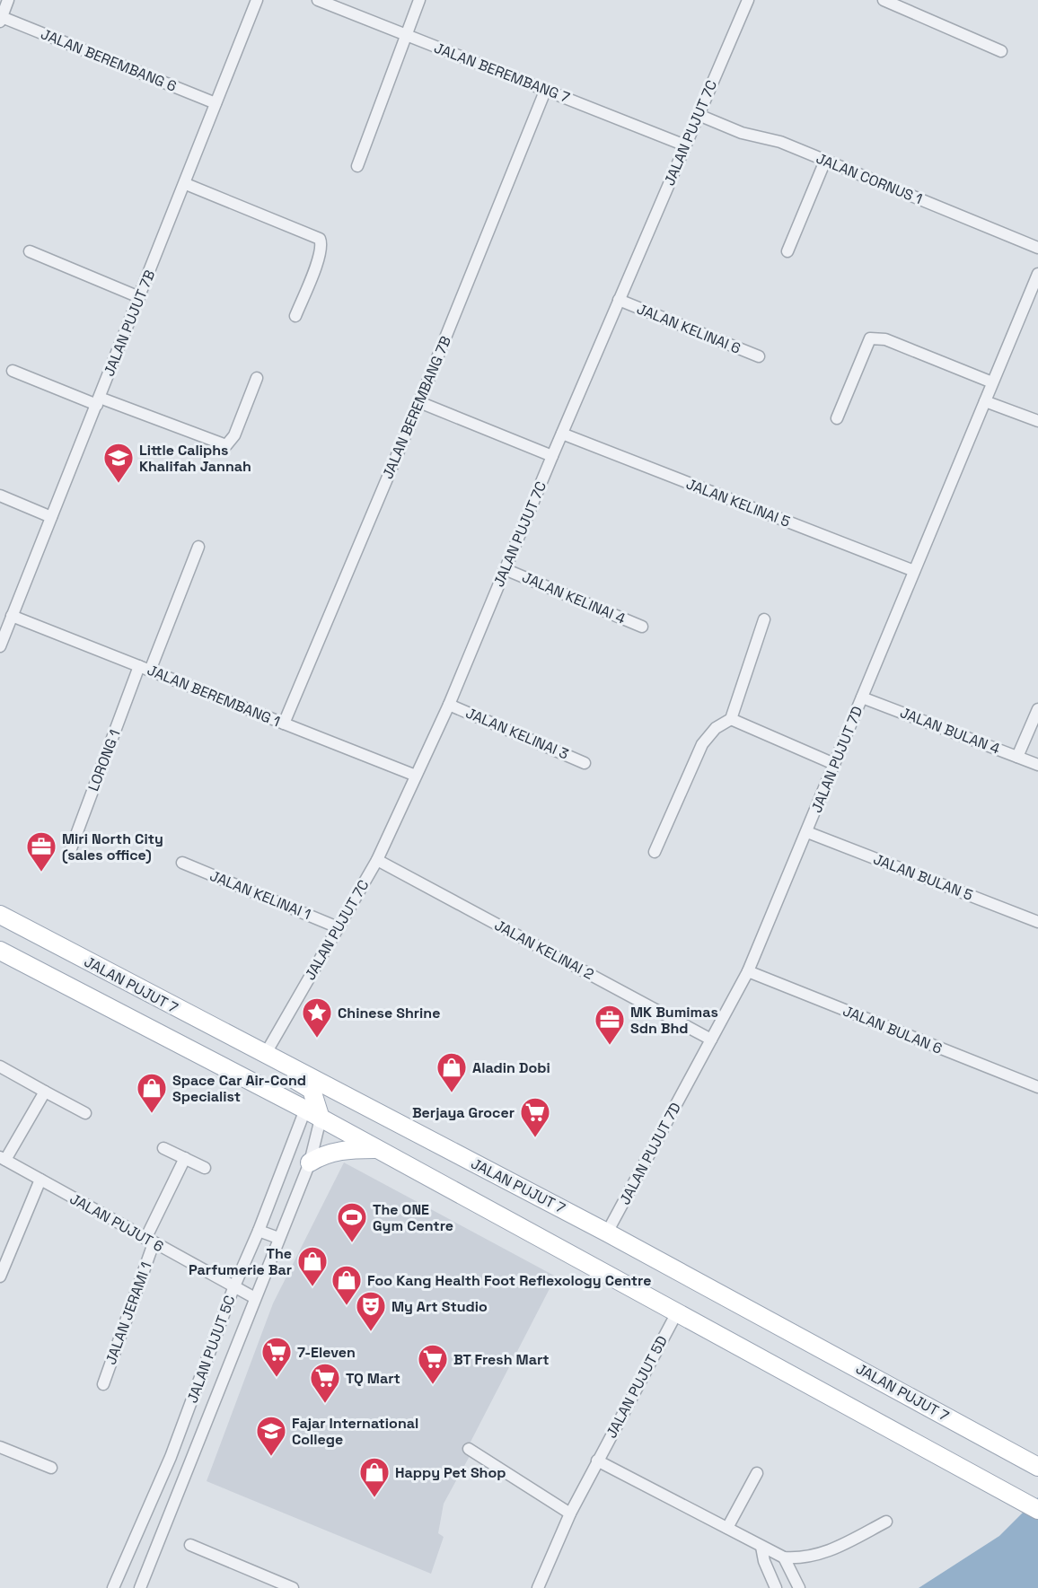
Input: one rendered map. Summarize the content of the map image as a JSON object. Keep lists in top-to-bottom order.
{
  "streets": {
    "main road": ["JALAN PUJUT 7"],
    "street": [
      "JALAN BEREMBANG 6",
      "JALAN BEREMBANG 7",
      "JALAN PUJUT 7C",
      "JALAN CORNUS 1",
      "JALAN PUJUT 7B",
      "JALAN KELINAI 6",
      "JALAN BEREMBANG 7B",
      "JALAN KELINAI 5",
      "JALAN KELINAI 4",
      "JALAN BEREMBANG 1",
      "JALAN BULAN 4",
      "JALAN KELINAI 3",
      "JALAN PUJUT 7D",
      "LORONG 1",
      "JALAN BULAN 5",
      "JALAN KELINAI 1",
      "JALAN KELINAI 2",
      "JALAN BULAN 6",
      "JALAN PUJUT 6",
      "JALAN JERAMI 1",
      "JALAN PUJUT 5C",
      "JALAN PUJUT 5D"
    ]
  },
  "crossings": [
    ["JALAN BEREMBANG 6", "JALAN PUJUT 7B"],
    ["JALAN BEREMBANG 7", "JALAN PUJUT 7C"],
    ["JALAN BEREMBANG 7", "JALAN BEREMBANG 7B"],
    ["JALAN PUJUT 7C", "JALAN CORNUS 1"],
    ["JALAN PUJUT 7C", "JALAN KELINAI 6"],
    ["JALAN PUJUT 7C", "JALAN KELINAI 5"],
    ["JALAN PUJUT 7C", "JALAN KELINAI 4"],
    ["JALAN PUJUT 7C", "JALAN BEREMBANG 1"],
    ["JALAN PUJUT 7C", "JALAN KELINAI 3"],
    ["JALAN PUJUT 7C", "JALAN KELINAI 1"],
    ["JALAN PUJUT 7C", "JALAN KELINAI 2"],
    ["JALAN PUJUT 7C", "JALAN PUJUT 7"],
    ["JALAN PUJUT 7B", "JALAN BEREMBANG 1"],
    ["JALAN BEREMBANG 7B", "JALAN BEREMBANG 1"],
    ["JALAN KELINAI 5", "JALAN PUJUT 7D"],
    ["JALAN BEREMBANG 1", "LORONG 1"],
    ["JALAN BULAN 4", "JALAN PUJUT 7D"],
    ["JALAN PUJUT 7D", "JALAN BULAN 5"],
    ["JALAN PUJUT 7D", "JALAN KELINAI 2"],
    ["JALAN PUJUT 7D", "JALAN PUJUT 7"],
    ["JALAN PUJUT 7D", "JALAN BULAN 6"],
    ["JALAN PUJUT 7", "JALAN PUJUT 5C"],
    ["JALAN PUJUT 7", "JALAN PUJUT 5D"],
    ["JALAN PUJUT 6", "JALAN JERAMI 1"],
    ["JALAN PUJUT 6", "JALAN PUJUT 5C"]
  ],
  "places": {
    "school or university": ["Little Caliphs Khalifah Jannah", "Fajar International College"],
    "office": ["Miri North City (sales office)", "MK Bumimas Sdn Bhd"],
    "place": ["Chinese Shrine"],
    "shop": [
      "Aladin Dobi",
      "Space Car Air-Cond Specialist",
      "The Parfumerie Bar",
      "Foo Kang Health Foot Reflexology Centre",
      "Happy Pet Shop"
    ],
    "supermarket": [
      "Berjaya Grocer",
      "7-Eleven",
      "BT Fresh Mart",
      "TQ Mart"
    ],
    "sports": ["The ONE Gym Centre"],
    "theatre": ["My Art Studio"]
  }
}
